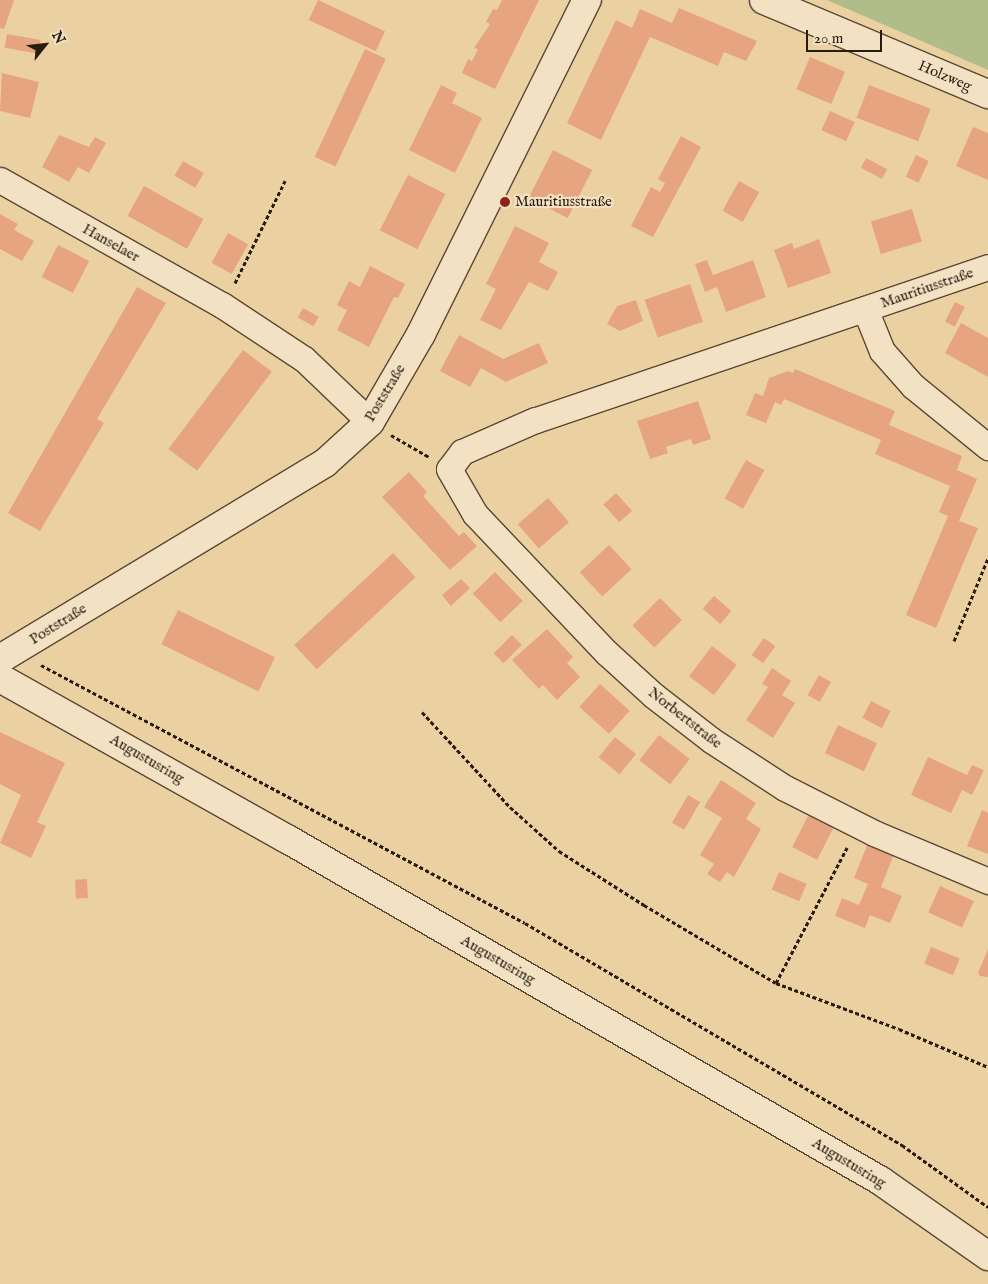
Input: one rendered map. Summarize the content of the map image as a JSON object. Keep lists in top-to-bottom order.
{
  "streets": {
    "street": [
      "Holzweg",
      "Hanselaer",
      "Mauritiusstraße",
      "Poststraße",
      "Norbertstraße",
      "Augustusring"
    ]
  },
  "crossings": [
    ["Hanselaer", "Poststraße"],
    ["Mauritiusstraße", "Norbertstraße"]
  ],
  "places": ["Mauritiusstraße"],
  "scale_bar": "20 m",
  "north": "top right"
}
